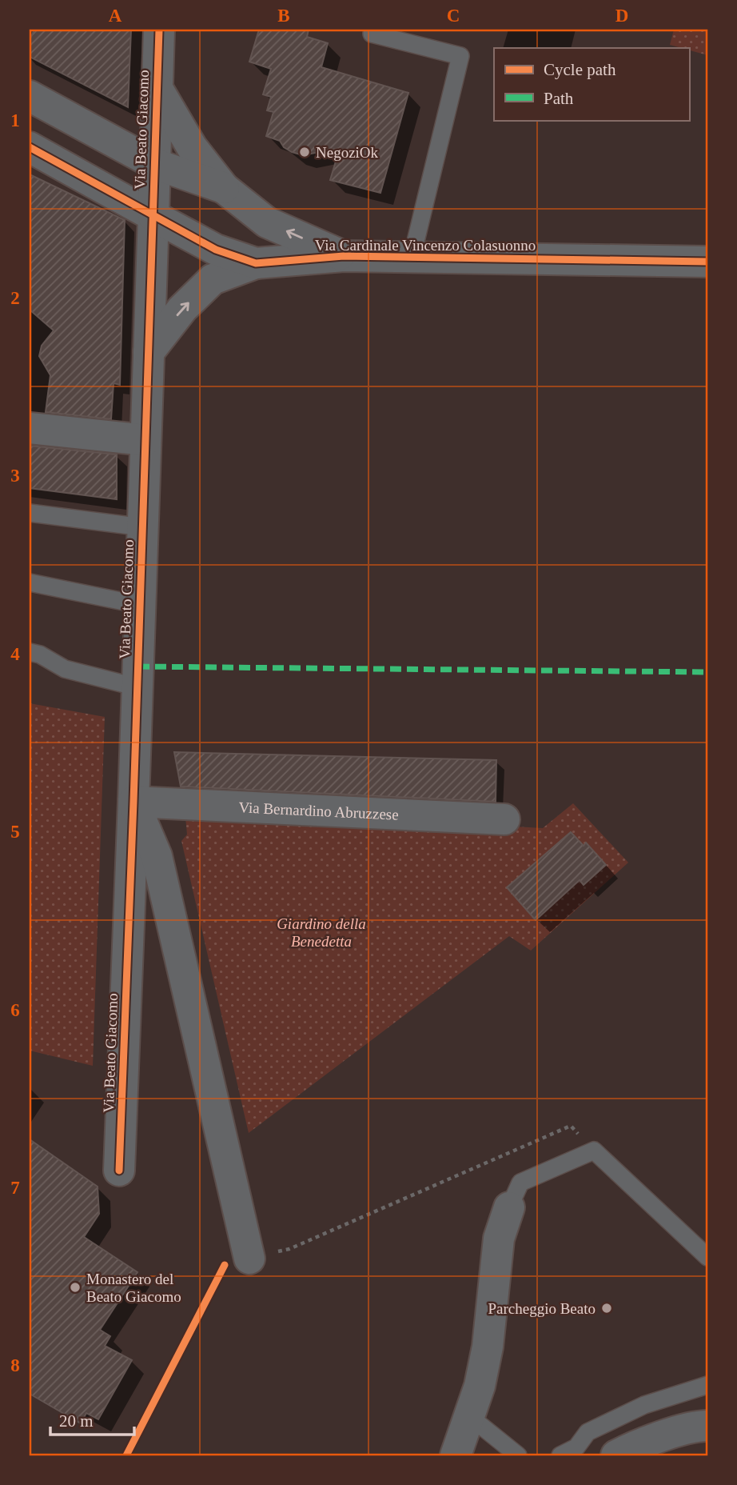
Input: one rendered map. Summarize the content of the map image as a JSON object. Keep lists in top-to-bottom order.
{
  "streets": {
    "street": ["Via Beato Giacomo", "Via Cardinale Vincenzo Colasuonno", "Via Bernardino Abruzzese"]
  },
  "crossings": [
    ["Via Beato Giacomo", "Via Cardinale Vincenzo Colasuonno"],
    ["Via Beato Giacomo", "Via Bernardino Abruzzese"]
  ],
  "parks": ["Giardino della Benedetta"],
  "places": ["NegoziOk", "Monastero del Beato Giacomo", "Parcheggio Beato"],
  "legend": ["Cycle path", "Path"],
  "scale_bar": "20 m",
  "grid": {
    "columns": [
      "A",
      "B",
      "C",
      "D"
    ],
    "rows": [
      "1",
      "2",
      "3",
      "4",
      "5",
      "6",
      "7",
      "8"
    ]
  }
}
